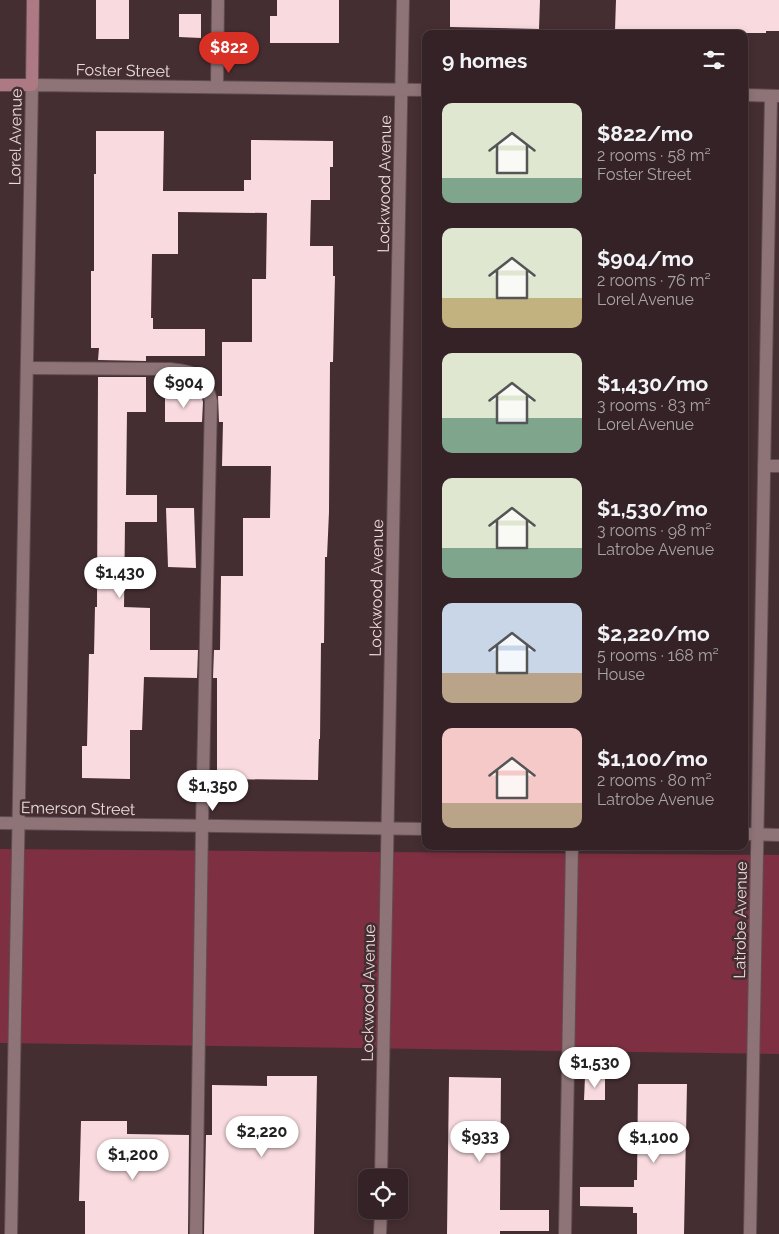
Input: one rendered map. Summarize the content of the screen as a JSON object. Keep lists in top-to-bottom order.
{
  "streets": {
    "street": [
      "Foster Street",
      "Lorel Avenue",
      "Lockwood Avenue",
      "Emerson Street",
      "Latrobe Avenue"
    ]
  },
  "crossings": [
    ["Foster Street", "Lorel Avenue"],
    ["Foster Street", "Lockwood Avenue"],
    ["Lorel Avenue", "Emerson Street"],
    ["Lockwood Avenue", "Emerson Street"]
  ],
  "page": {
    "heading": "9 homes",
    "price": [
      "$822",
      "$904",
      "$1,430",
      "$1,350",
      "$1,530",
      "$2,220",
      "$933",
      "$1,100",
      "$1,200"
    ],
    "list": [
      {
        "name": "$822/mo",
        "note": "2 rooms · 58 m² · Foster Street"
      },
      {
        "name": "$904/mo",
        "note": "2 rooms · 76 m² · Lorel Avenue"
      },
      {
        "name": "$1,430/mo",
        "note": "3 rooms · 83 m² · Lorel Avenue"
      },
      {
        "name": "$1,530/mo",
        "note": "3 rooms · 98 m² · Latrobe Avenue"
      },
      {
        "name": "$2,220/mo",
        "note": "5 rooms · 168 m² · House"
      },
      {
        "name": "$1,100/mo",
        "note": "2 rooms · 80 m² · Latrobe Avenue"
      }
    ]
  }
}
